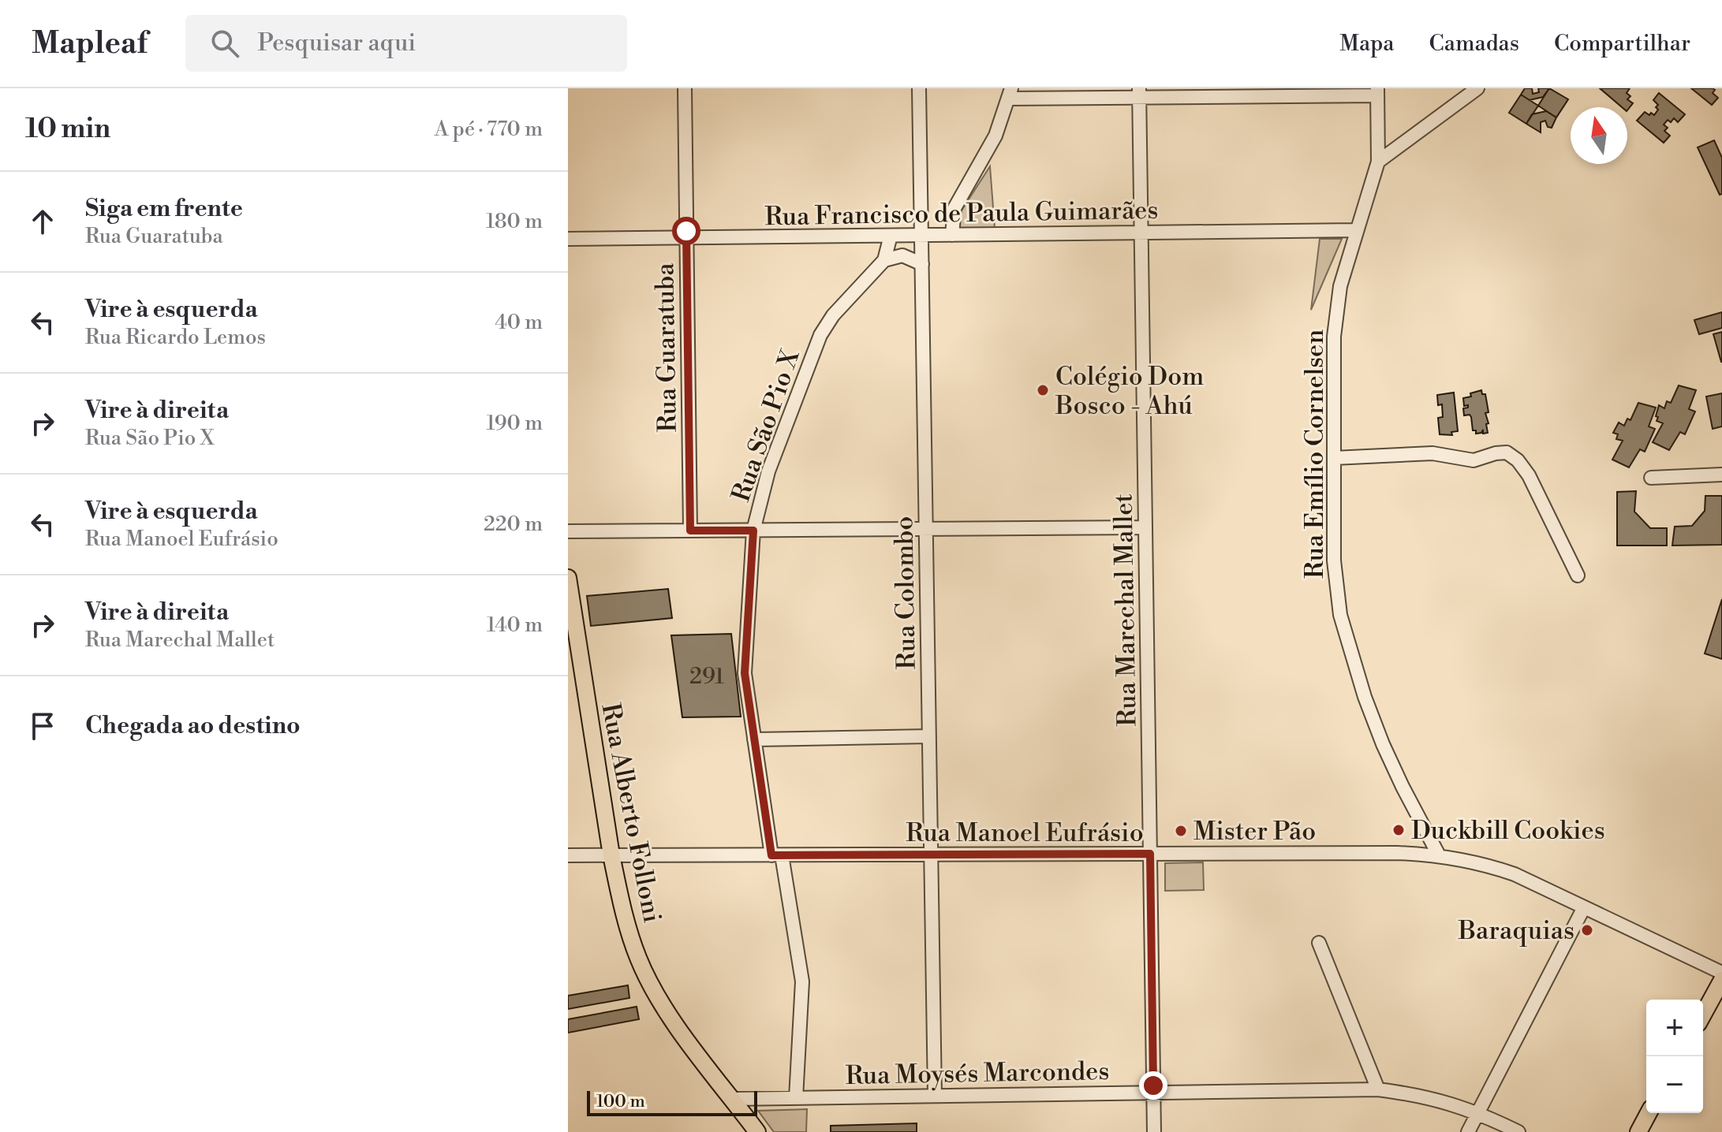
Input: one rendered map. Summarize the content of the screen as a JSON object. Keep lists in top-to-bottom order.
{
  "streets": {
    "main road": ["Rua Alberto Folloni"],
    "street": [
      "Rua Francisco de Paula Guimarães",
      "Rua Guaratuba",
      "Rua São Pio X",
      "Rua Emílio Cornelsen",
      "Rua Colombo",
      "Rua Marechal Mallet",
      "Rua Manoel Eufrásio",
      "Rua Moysés Marcondes"
    ]
  },
  "crossings": [
    ["Rua Francisco de Paula Guimarães", "Rua Guaratuba"],
    ["Rua Francisco de Paula Guimarães", "Rua São Pio X"],
    ["Rua Francisco de Paula Guimarães", "Rua Emílio Cornelsen"],
    ["Rua Francisco de Paula Guimarães", "Rua Colombo"],
    ["Rua Francisco de Paula Guimarães", "Rua Marechal Mallet"],
    ["Rua São Pio X", "Rua Manoel Eufrásio"],
    ["Rua São Pio X", "Rua Moysés Marcondes"],
    ["Rua Emílio Cornelsen", "Rua Manoel Eufrásio"],
    ["Rua Colombo", "Rua Manoel Eufrásio"],
    ["Rua Colombo", "Rua Moysés Marcondes"],
    ["Rua Marechal Mallet", "Rua Manoel Eufrásio"],
    ["Rua Marechal Mallet", "Rua Moysés Marcondes"],
    ["Rua Alberto Folloni", "Rua Manoel Eufrásio"],
    ["Rua Alberto Folloni", "Rua Moysés Marcondes"]
  ],
  "places": [
    "Colégio Dom Bosco - Ahú",
    "Duckbill Cookies",
    "Mister Pão",
    "Baraquias"
  ],
  "house_numbers": ["291"],
  "scale_bar": "100 m",
  "north": "top",
  "page": {
    "header": "Mapleaf",
    "search": "Pesquisar aqui",
    "nav": ["Mapa", "Camadas", "Compartilhar"],
    "heading": ["10 min", "A pé · 770 m"],
    "list": [
      ["Siga em frente", "Rua Guaratuba", "180 m"],
      ["Vire à esquerda", "Rua Ricardo Lemos", "40 m"],
      ["Vire à direita", "Rua São Pio X", "190 m"],
      ["Vire à esquerda", "Rua Manoel Eufrásio", "220 m"],
      ["Vire à direita", "Rua Marechal Mallet", "140 m"],
      "Chegada ao destino"
    ],
    "map_buttons": ["+", "−"],
    "scale": "100 m"
  }
}
